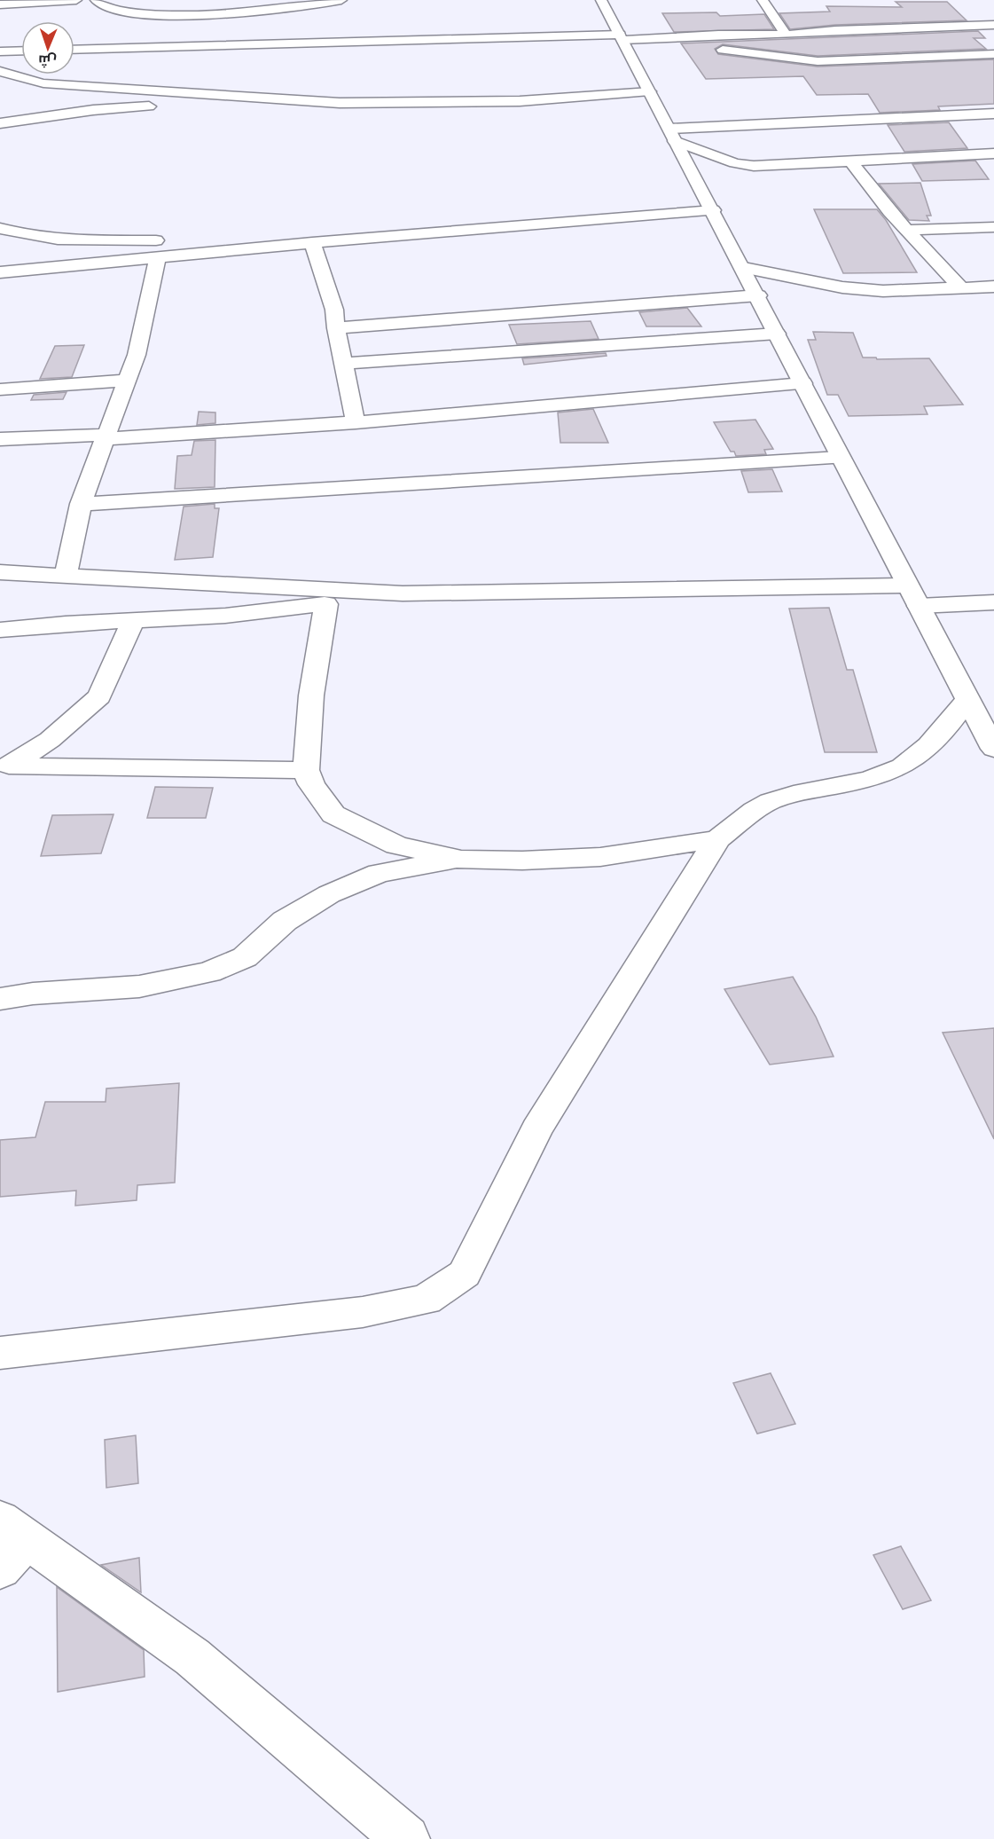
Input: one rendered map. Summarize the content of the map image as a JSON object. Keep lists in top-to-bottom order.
{
  "north": "bottom"
}
